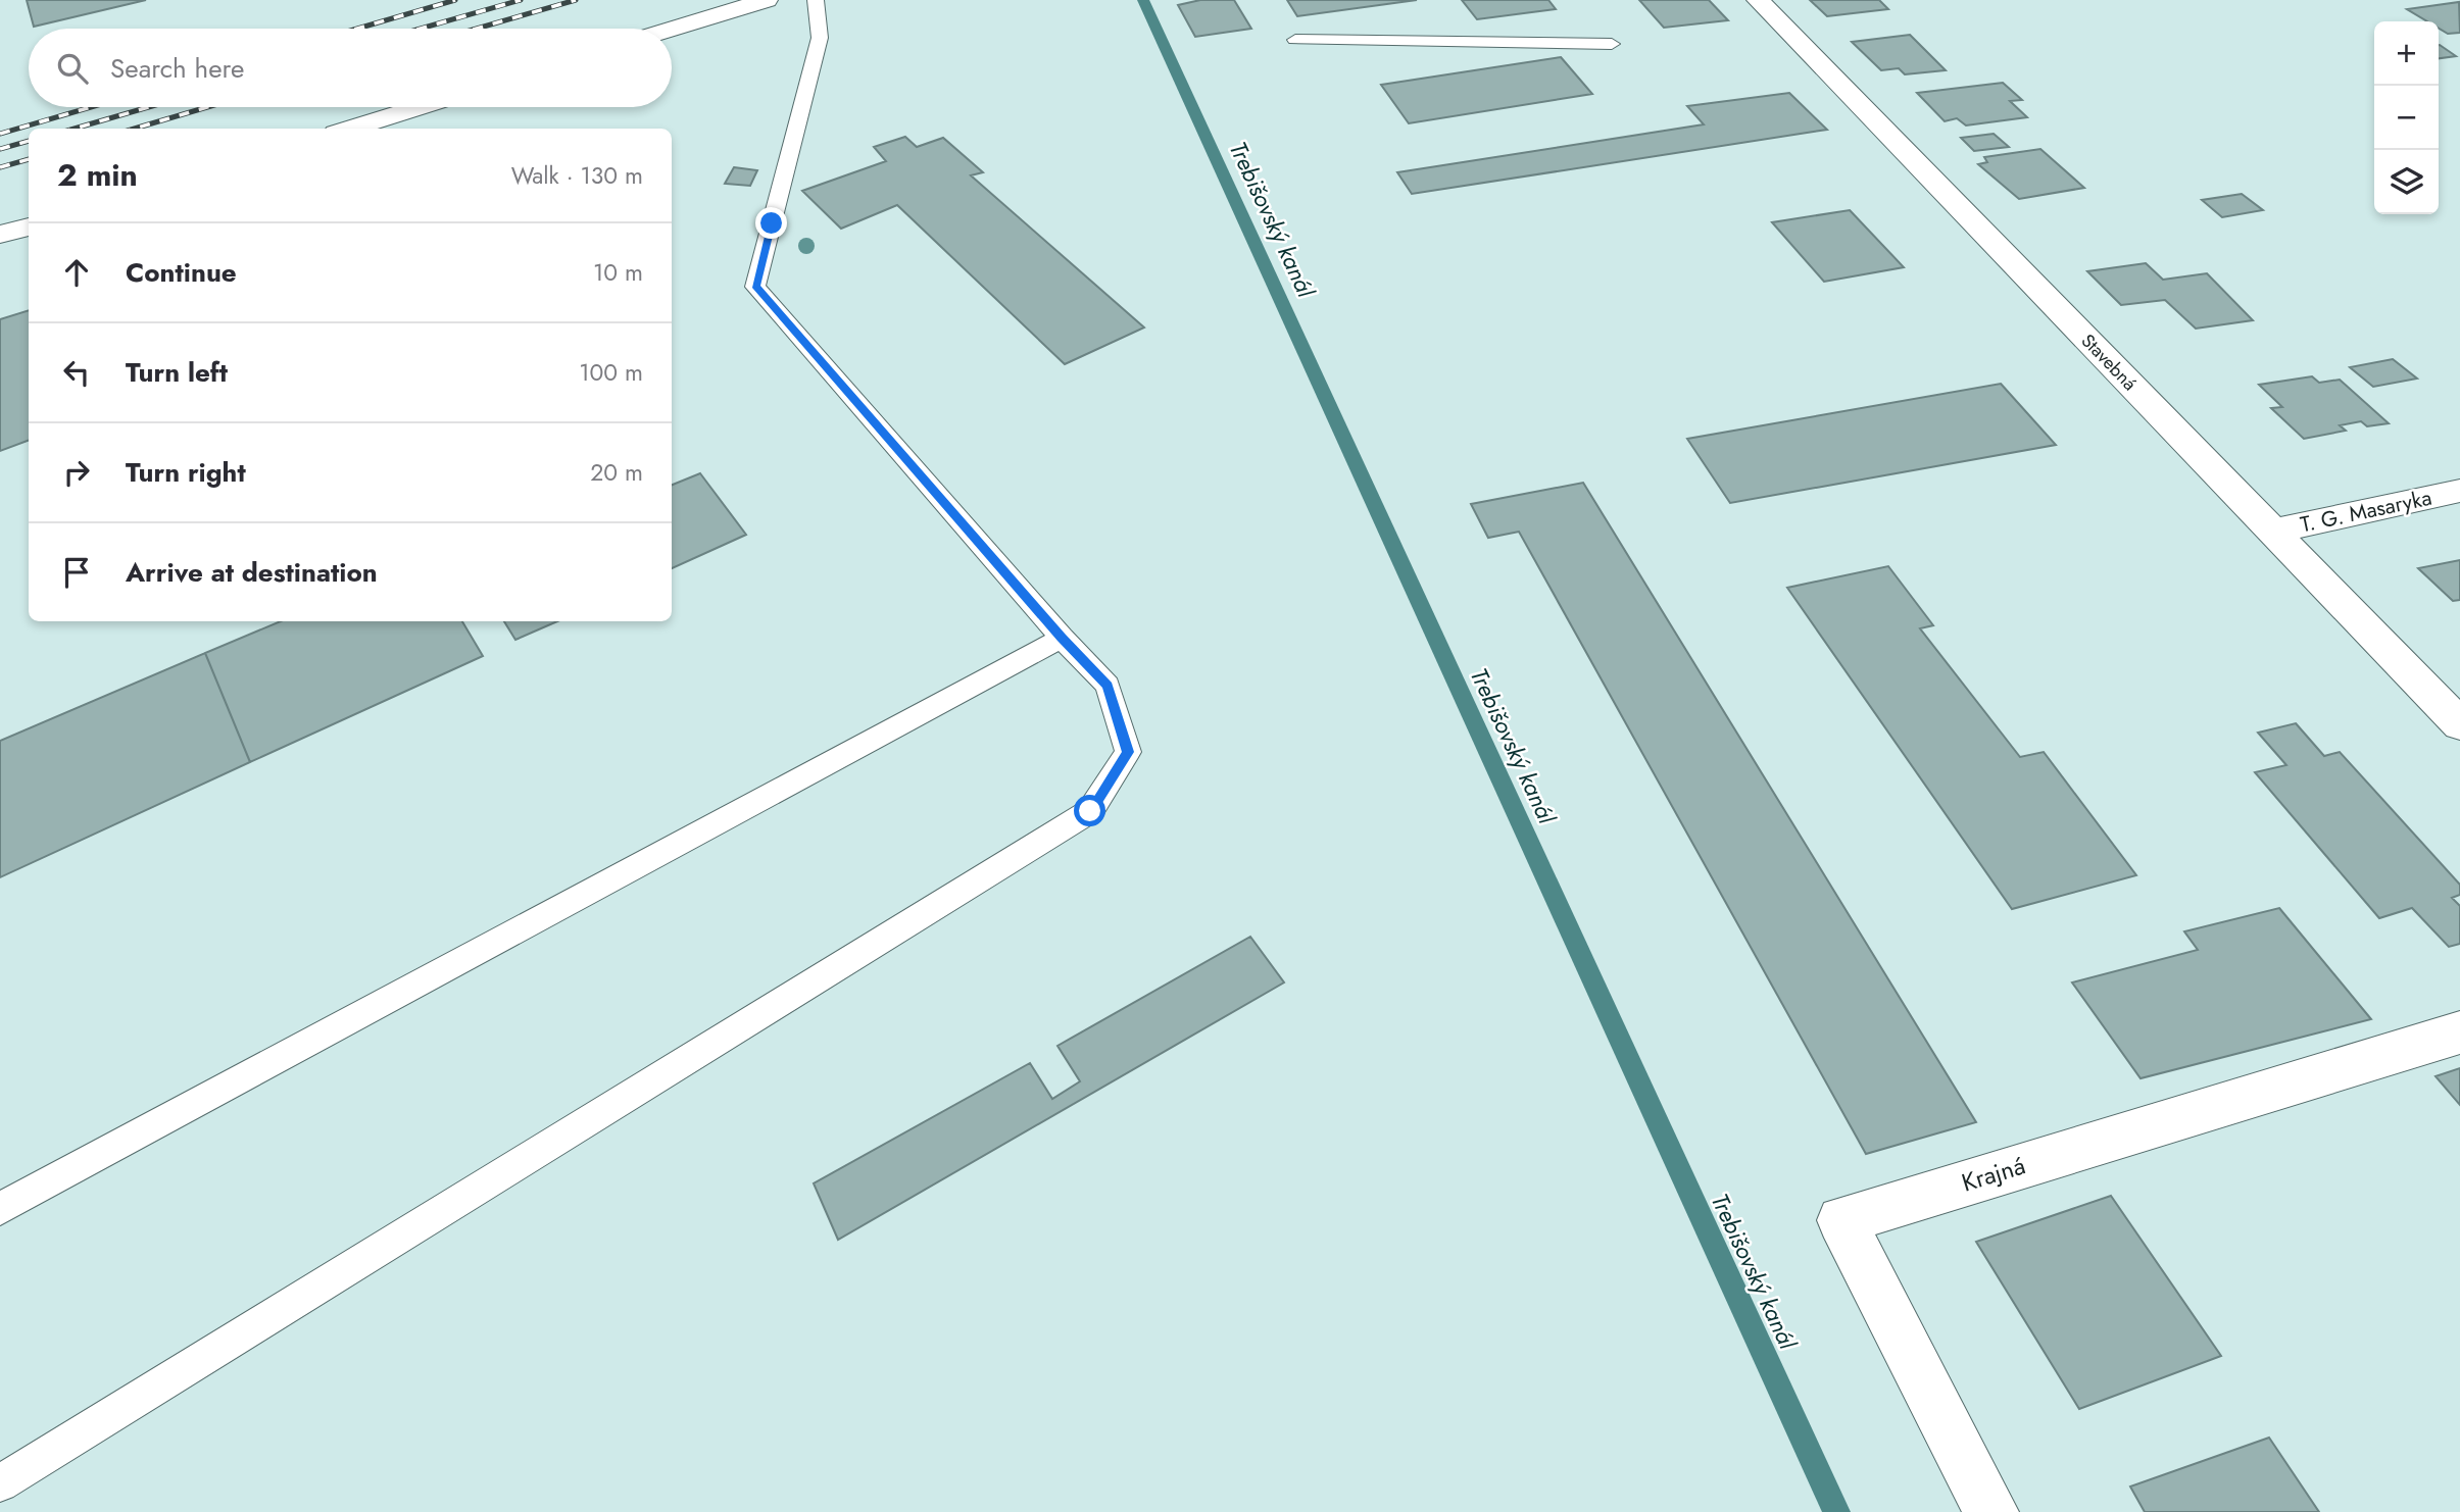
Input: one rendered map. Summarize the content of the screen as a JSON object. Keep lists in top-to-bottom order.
{
  "streets": {
    "street": ["Stavebná", "T. G. Masaryka", "Krajná"]
  },
  "crossings": [
    ["Stavebná", "T. G. Masaryka"]
  ],
  "water": ["Trebišovský kanál"],
  "page": {
    "map_buttons": ["+", "−"],
    "search": "Search here",
    "heading": ["2 min", "Walk · 130 m"],
    "list": [
      ["Continue", "10 m"],
      ["Turn left", "100 m"],
      ["Turn right", "20 m"],
      "Arrive at destination"
    ]
  }
}
